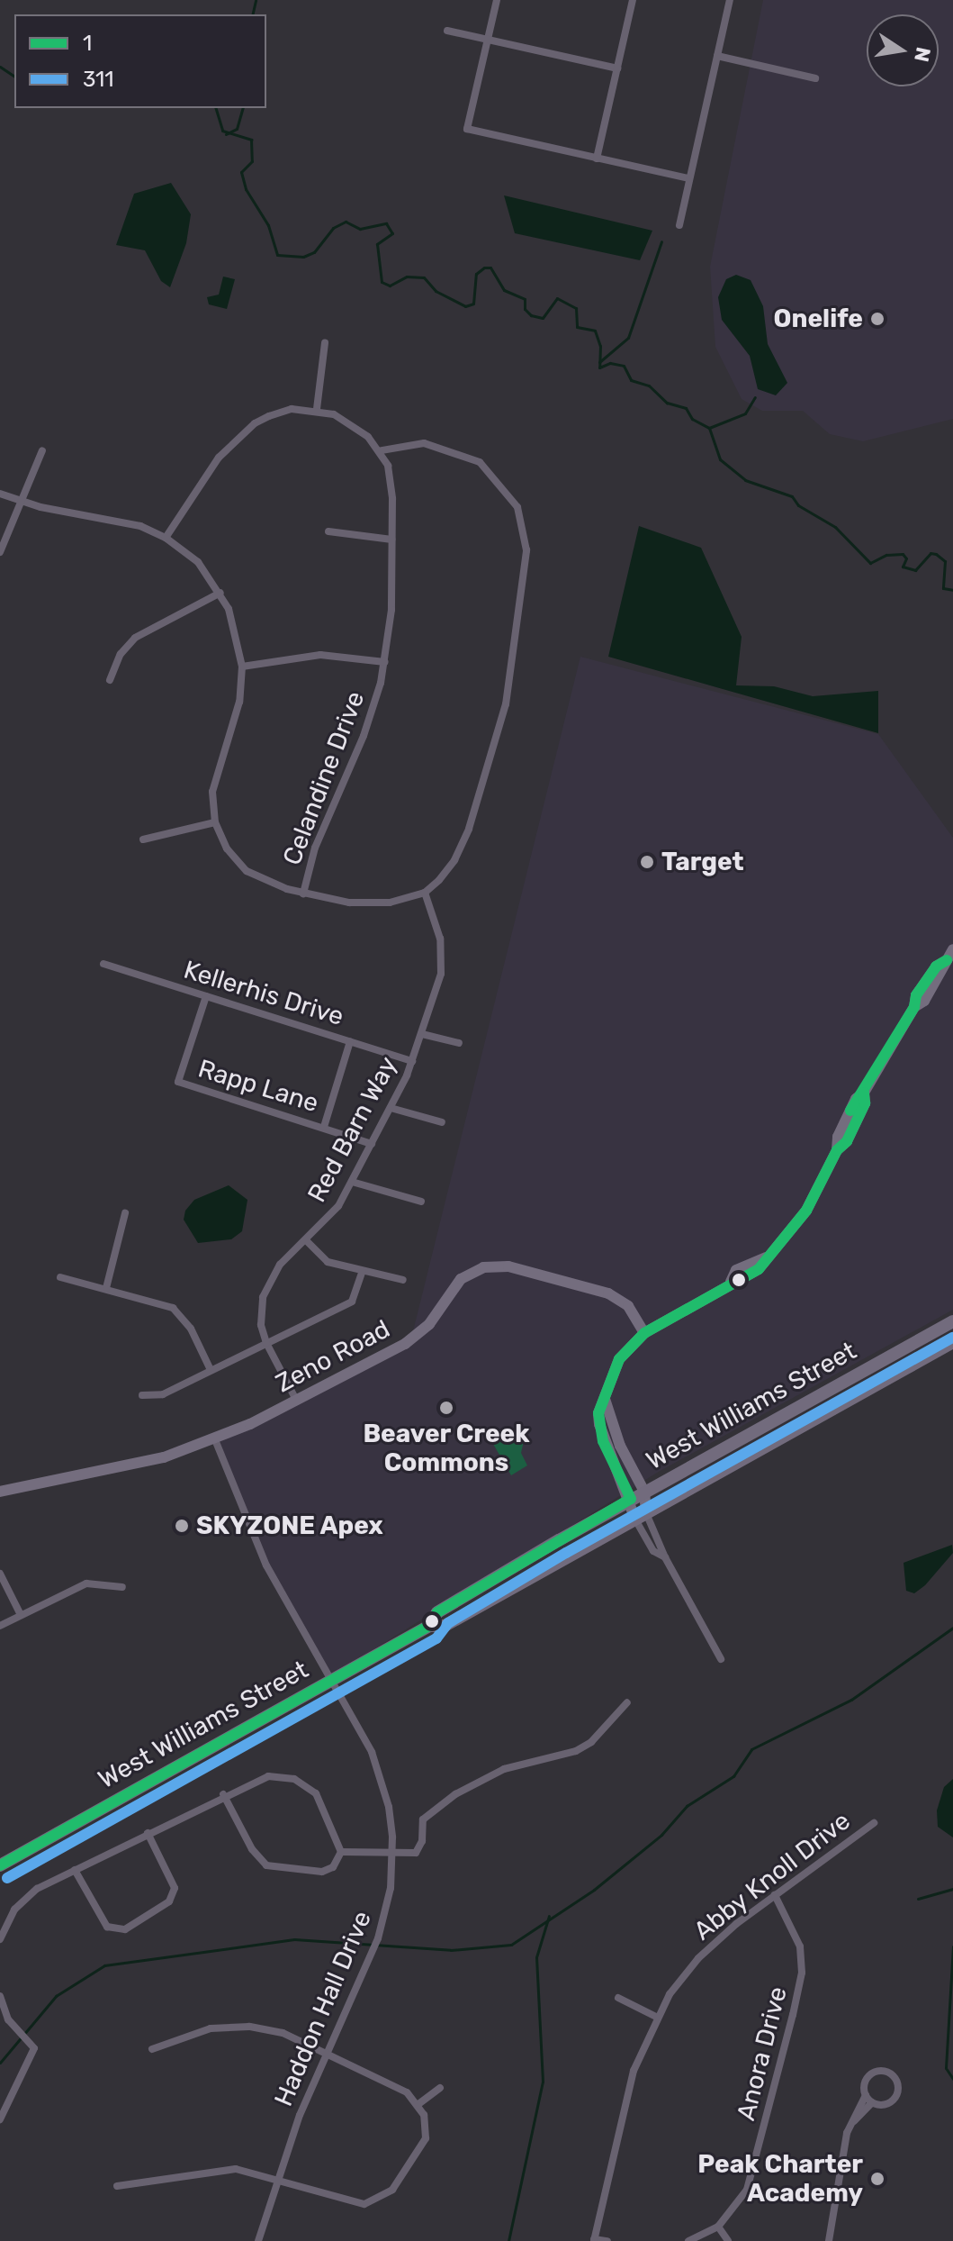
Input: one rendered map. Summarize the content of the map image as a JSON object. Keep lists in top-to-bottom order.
{
  "streets": {
    "main road": ["West Williams Street"],
    "street": [
      "Celandine Drive",
      "Kellerhis Drive",
      "Rapp Lane",
      "Red Barn Way",
      "Zeno Road",
      "Abby Knoll Drive",
      "Haddon Hall Drive",
      "Anora Drive"
    ]
  },
  "crossings": [
    ["Kellerhis Drive", "Rapp Lane"],
    ["Kellerhis Drive", "Red Barn Way"],
    ["Rapp Lane", "Red Barn Way"],
    ["Red Barn Way", "Zeno Road"],
    ["Zeno Road", "Haddon Hall Drive"],
    ["West Williams Street", "Haddon Hall Drive"],
    ["Abby Knoll Drive", "Anora Drive"]
  ],
  "places": [
    "Onelife",
    "Target",
    "Beaver Creek Commons",
    "SKYZONE Apex",
    "Peak Charter Academy"
  ],
  "lines": ["transit line 1", "transit line 311"],
  "legend": ["1", "311"],
  "north": "right"
}
